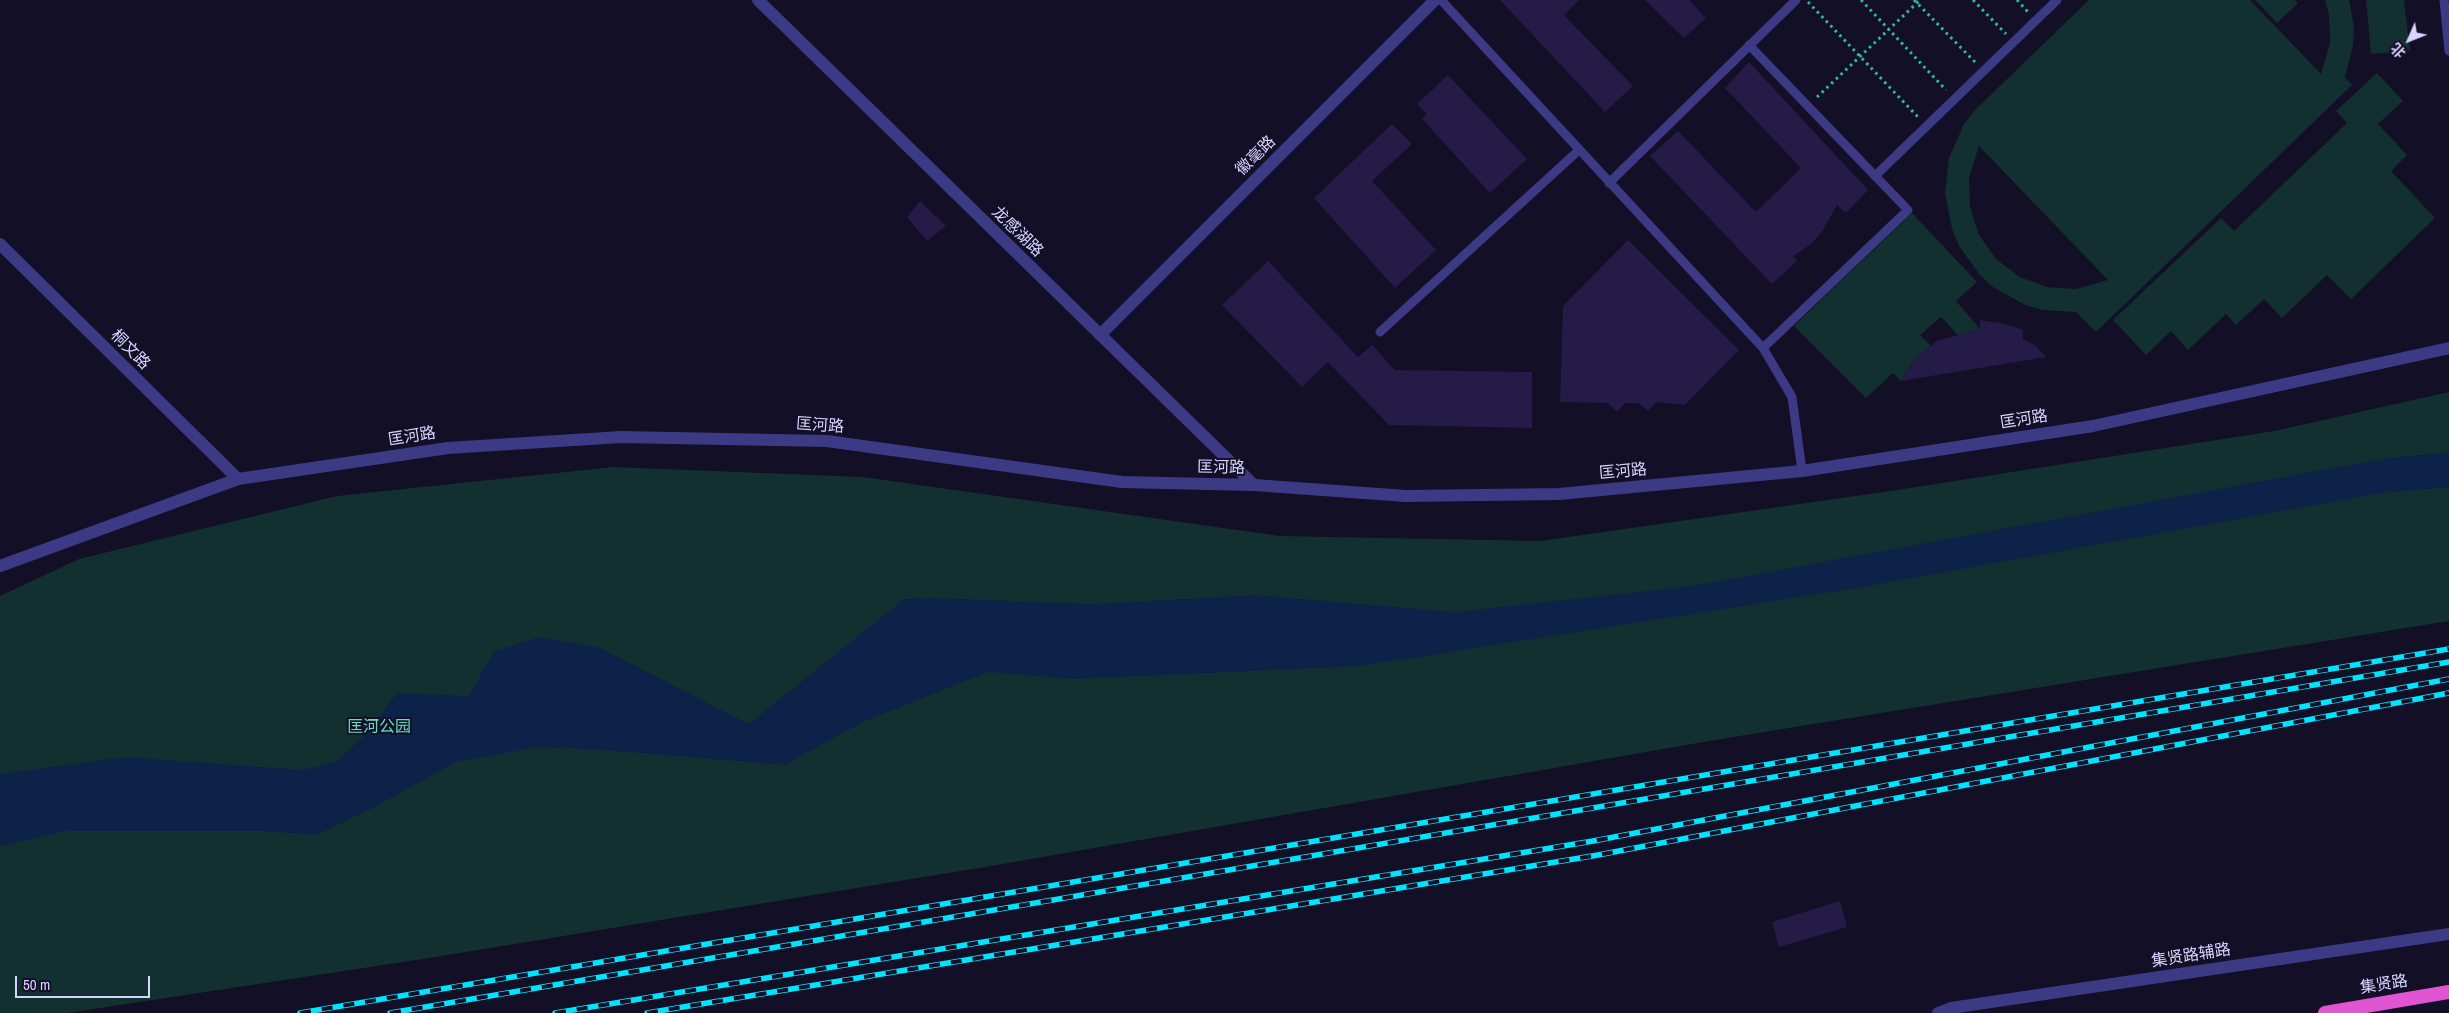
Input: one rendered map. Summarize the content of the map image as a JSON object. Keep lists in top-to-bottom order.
{
  "streets": {
    "highway": ["集贤路"],
    "street": [
      "徽毫路",
      "龙感湖路",
      "桐文路",
      "匡河路",
      "集贤路辅路"
    ]
  },
  "crossings": [
    ["徽毫路", "龙感湖路"],
    ["龙感湖路", "匡河路"],
    ["桐文路", "匡河路"]
  ],
  "parks": ["匡河公园"],
  "scale_bar": "50 m",
  "north": "bottom left"
}
